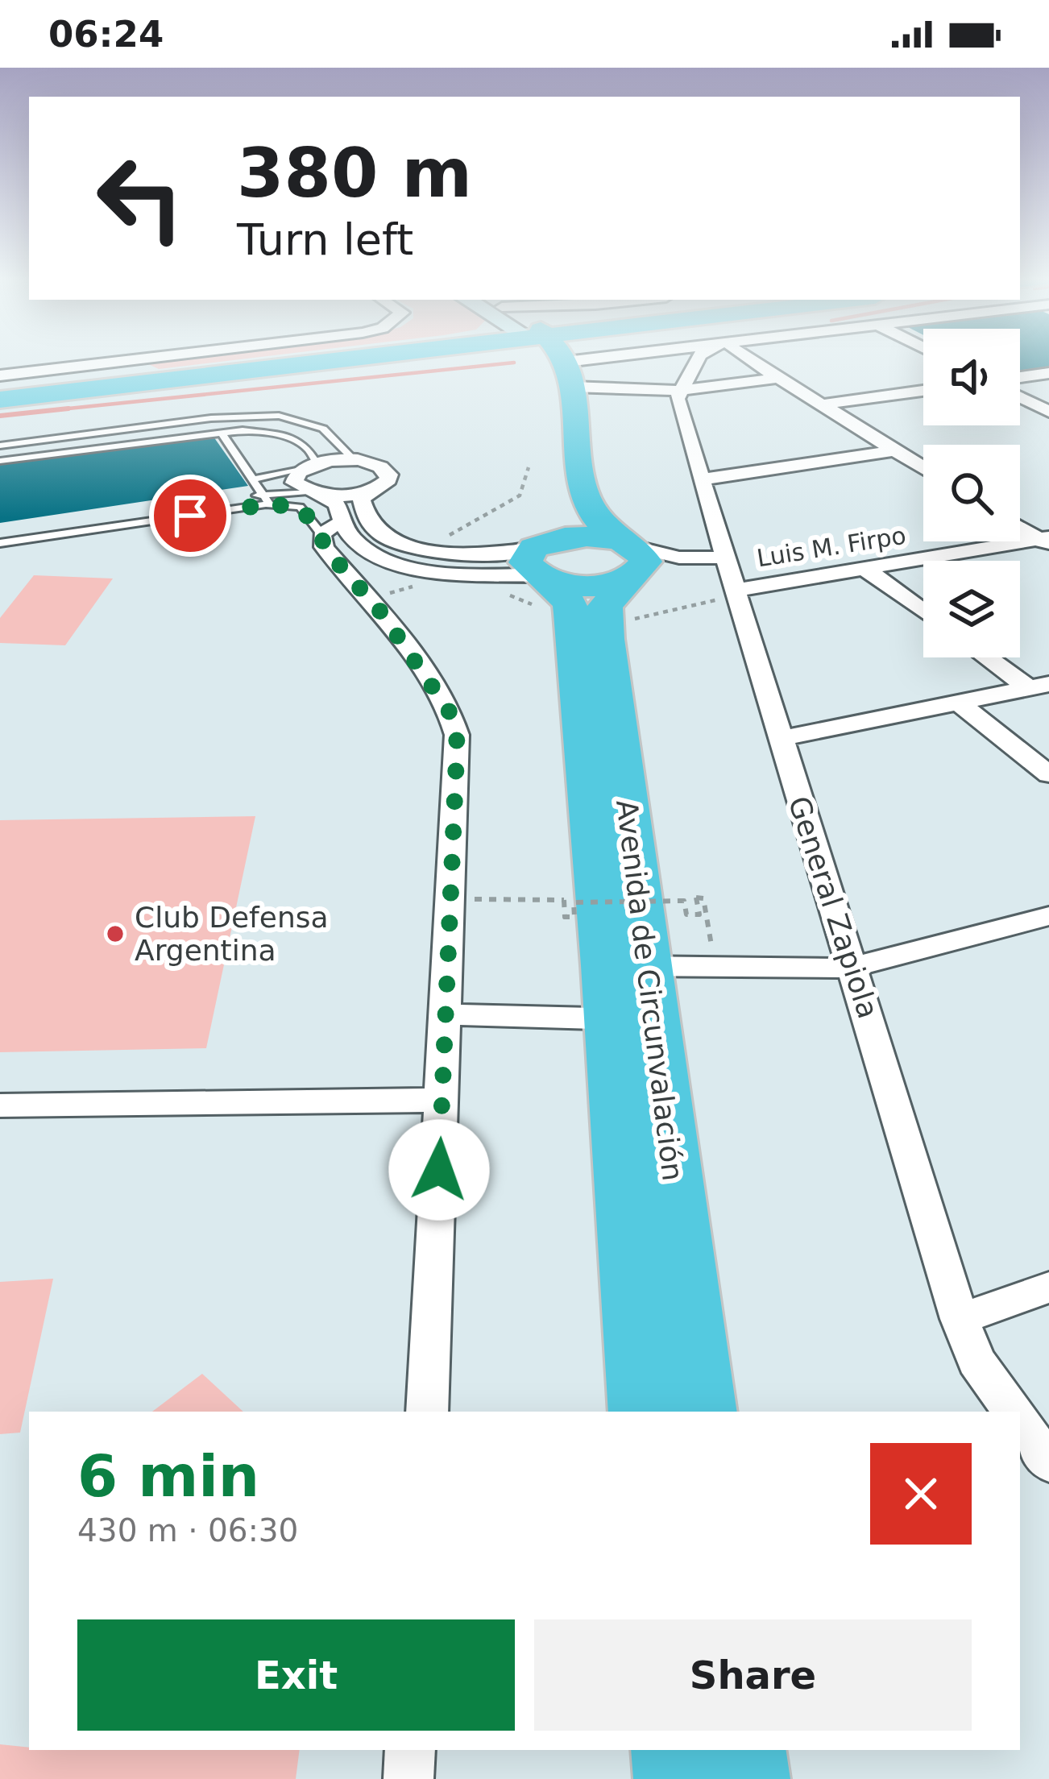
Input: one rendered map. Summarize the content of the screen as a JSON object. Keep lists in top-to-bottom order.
{
  "streets": {
    "highway": ["Avenida de Circunvalación"],
    "street": ["Luis M. Firpo", "General Zapiola"]
  },
  "crossings": [
    ["Luis M. Firpo", "General Zapiola"]
  ],
  "places": ["Club Defensa Argentina"],
  "page": {
    "status": "06:24",
    "turn": ["380 m", "Turn left"],
    "heading": ["6 min", "430 m · 06:30"],
    "buttons": ["Exit", "Share"]
  }
}
